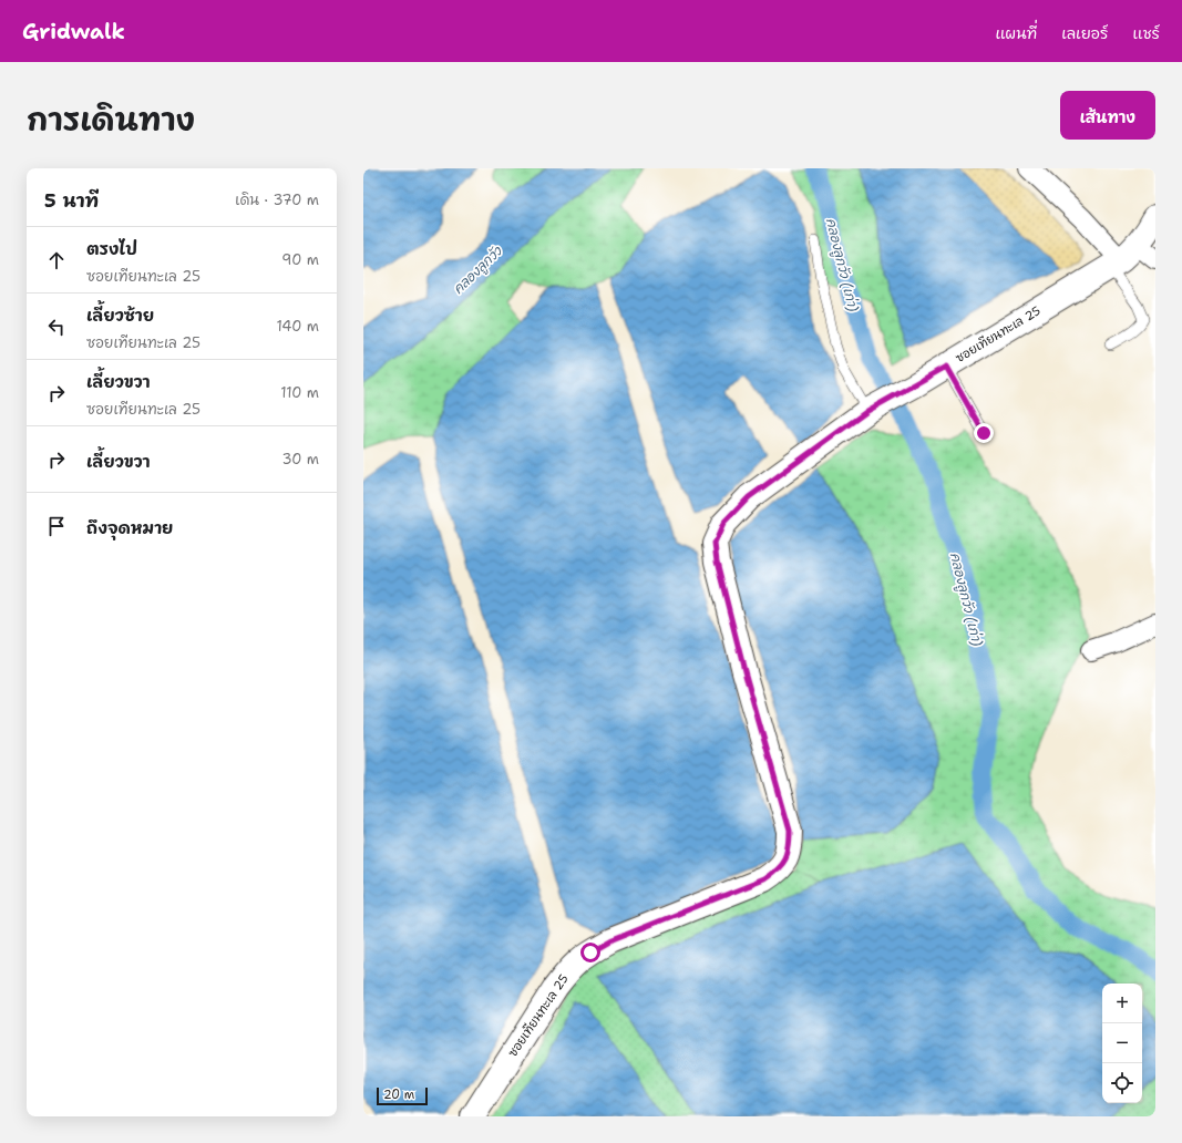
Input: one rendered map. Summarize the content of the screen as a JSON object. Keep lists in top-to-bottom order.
{
  "streets": {
    "street": ["ซอยเทียนทะเล 25"]
  },
  "water": ["คลองลูกวัว (เก่า)", "คลองลูกวัว"],
  "scale_bar": "20 m",
  "page": {
    "header": "Gridwalk",
    "nav": ["แผนที่", "เลเยอร์", "แชร์"],
    "title": "การเดินทาง",
    "buttons": "เส้นทาง",
    "heading": ["5 นาที", "เดิน · 370 m"],
    "list": [
      ["ตรงไป", "ซอยเทียนทะเล 25", "90 m"],
      ["เลี้ยวซ้าย", "ซอยเทียนทะเล 25", "140 m"],
      ["เลี้ยวขวา", "ซอยเทียนทะเล 25", "110 m"],
      ["เลี้ยวขวา", "30 m"],
      "ถึงจุดหมาย"
    ],
    "map_buttons": ["+", "−"],
    "scale": "20 m"
  }
}
